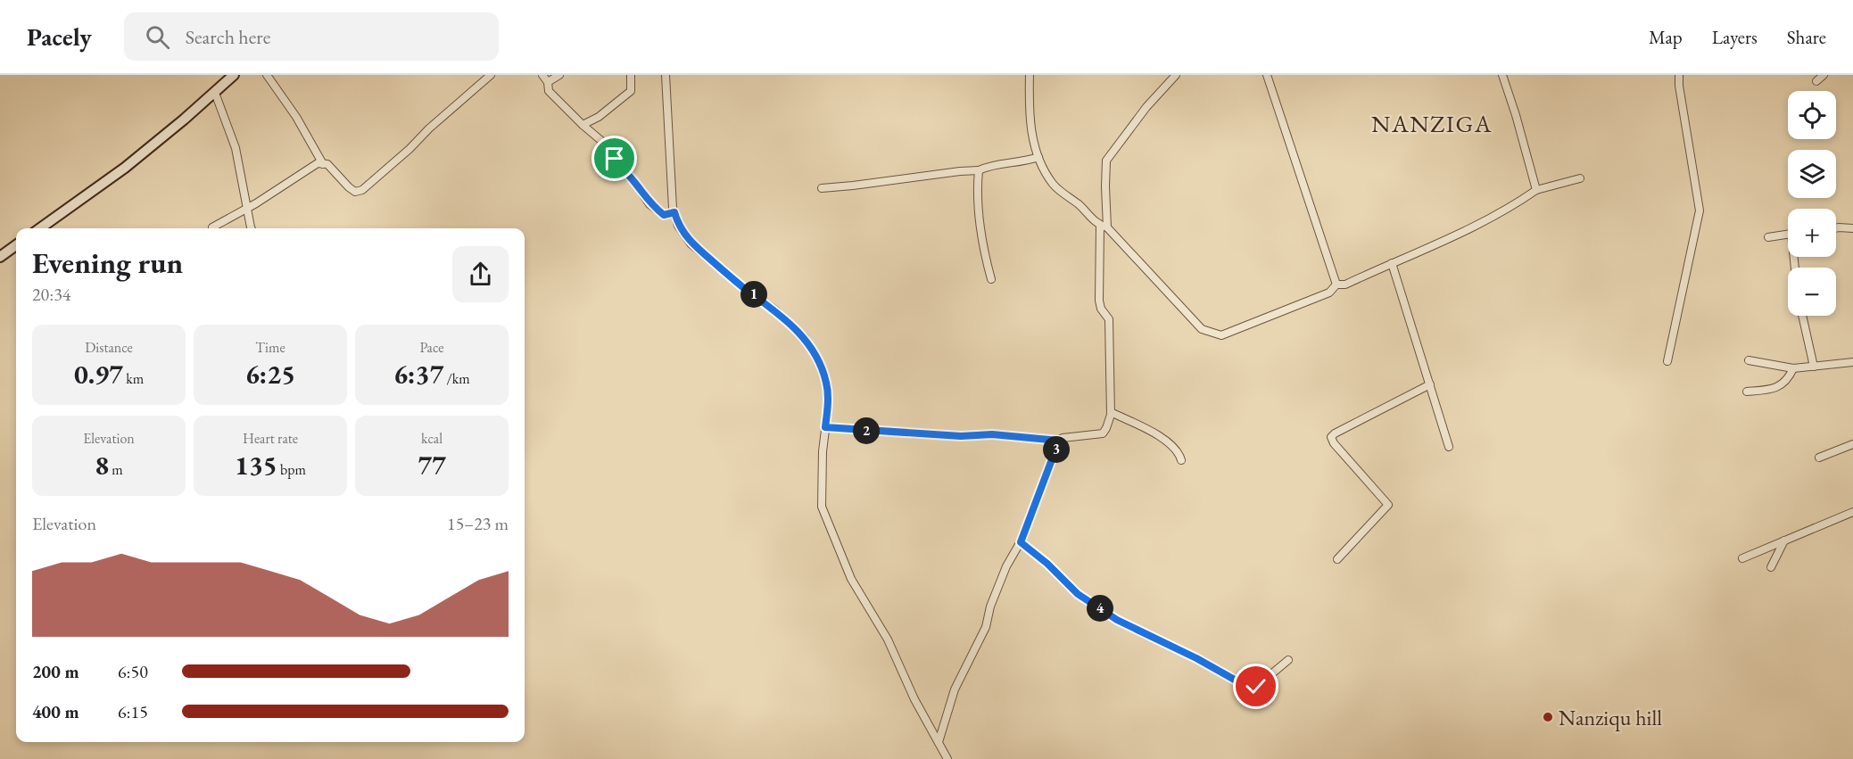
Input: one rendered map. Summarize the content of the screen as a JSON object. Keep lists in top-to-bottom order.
{
  "districts": ["NANZIGA"],
  "places": ["Nanziqu hill"],
  "page": {
    "header": "Pacely",
    "search": "Search here",
    "nav": ["Map", "Layers", "Share"],
    "map_buttons": ["+", "−"],
    "heading": ["Evening run", "20:34"],
    "pins": [
      "1",
      "2",
      "3",
      "4"
    ],
    "stats": [
      ["Distance", "0.97 km"],
      ["Time", "6:25"],
      ["Pace", "6:37 /km"],
      ["Elevation", "8 m"],
      ["Heart rate", "135 bpm"],
      ["kcal", "77"]
    ],
    "chart": ["Elevation", "15–23 m"],
    "list": [
      {
        "name": "200 m",
        "note": "6:50"
      },
      {
        "name": "400 m",
        "note": "6:15"
      }
    ]
  }
}
